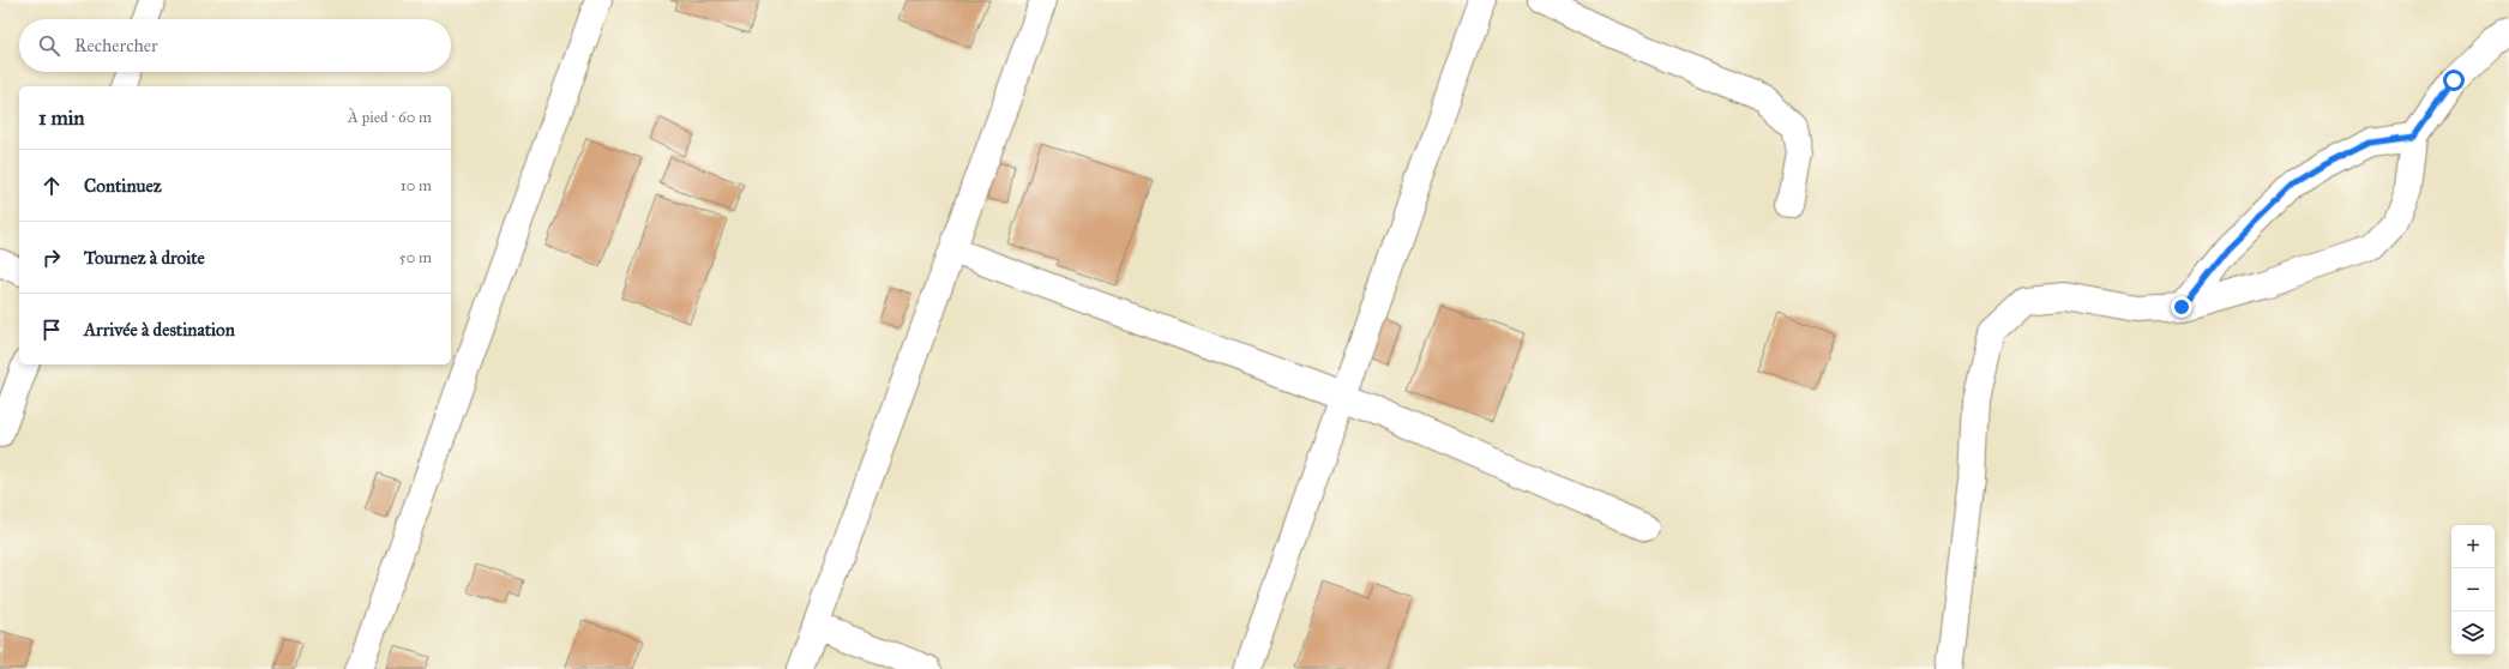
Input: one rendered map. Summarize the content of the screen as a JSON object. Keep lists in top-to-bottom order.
{
  "page": {
    "search": "Rechercher",
    "heading": ["1 min", "À pied · 60 m"],
    "list": [
      ["Continuez", "10 m"],
      ["Tournez à droite", "50 m"],
      "Arrivée à destination"
    ],
    "map_buttons": ["+", "−"]
  }
}
